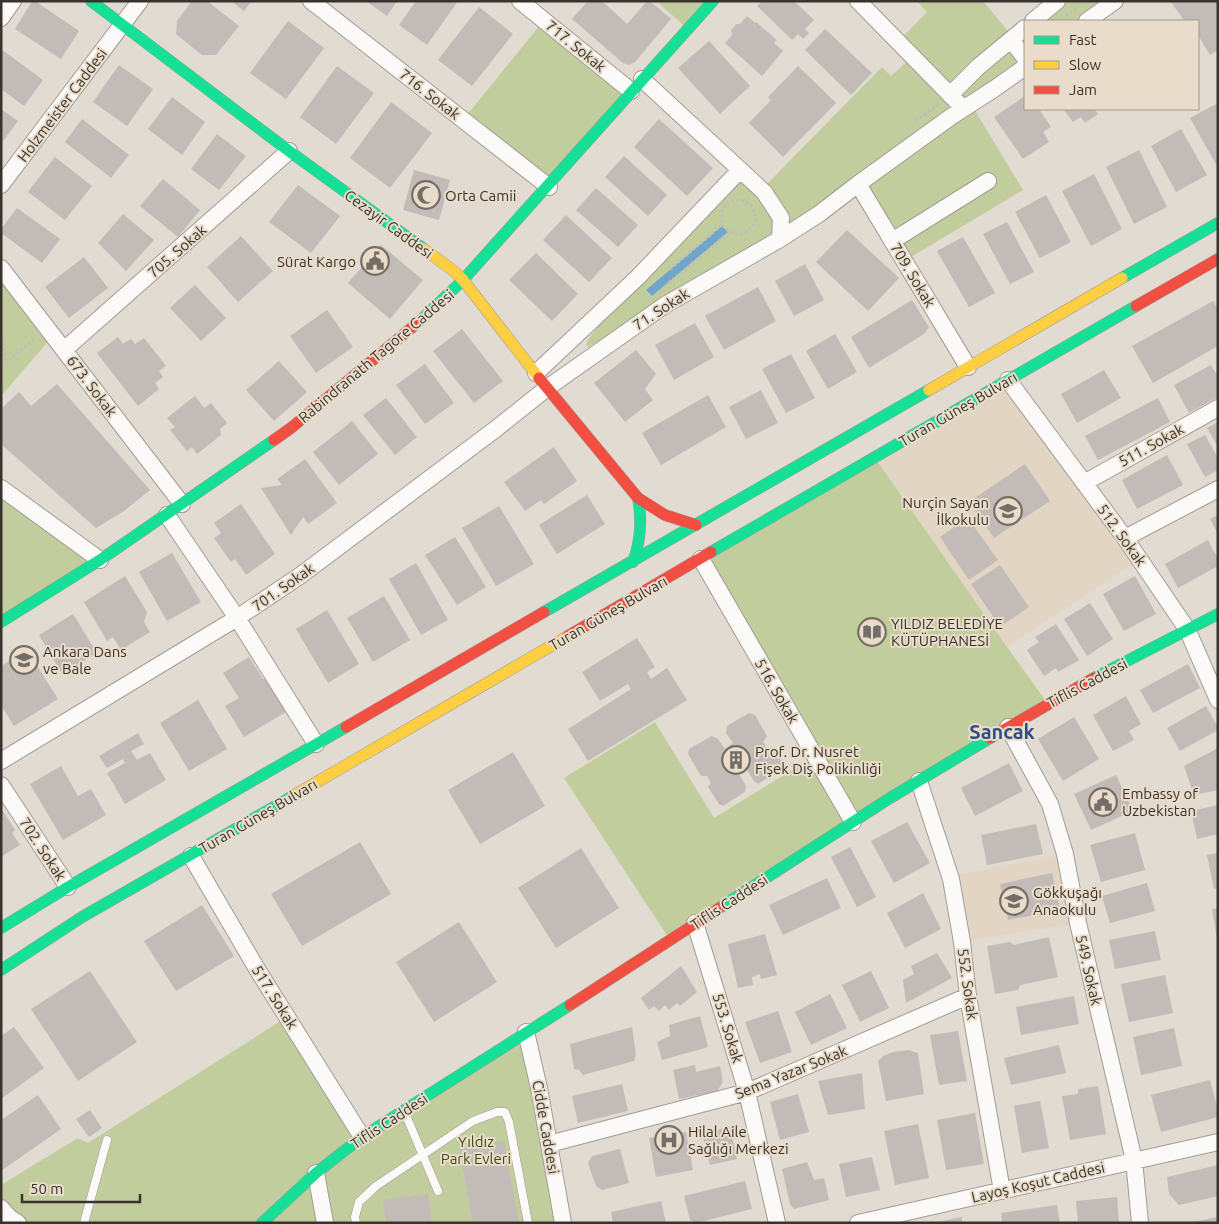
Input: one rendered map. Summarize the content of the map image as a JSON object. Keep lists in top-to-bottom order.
{
  "streets": {
    "main road": [
      "Cezayir Caddesi",
      "Rabindranath Tagore Caddesi",
      "Turan Güneş Bulvarı",
      "Tiflis Caddesi"
    ],
    "street": [
      "717. Sokak",
      "716. Sokak",
      "Holzmeister Caddesi",
      "705. Sokak",
      "709. Sokak",
      "71. Sokak",
      "673. Sokak",
      "511. Sokak",
      "512. Sokak",
      "701. Sokak",
      "516. Sokak",
      "702. Sokak",
      "549. Sokak",
      "552. Sokak",
      "517. Sokak",
      "553. Sokak",
      "Sema Yazar Sokak",
      "Cidde Caddesi",
      "Layoş Koşut Caddesi"
    ]
  },
  "crossings": [
    ["717. Sokak", "71. Sokak"],
    ["717. Sokak", "Rabindranath Tagore Caddesi"],
    ["716. Sokak", "Rabindranath Tagore Caddesi"],
    ["Holzmeister Caddesi", "Cezayir Caddesi"],
    ["Cezayir Caddesi", "705. Sokak"],
    ["Cezayir Caddesi", "71. Sokak"],
    ["Cezayir Caddesi", "Rabindranath Tagore Caddesi"],
    ["Cezayir Caddesi", "Turan Güneş Bulvarı"],
    ["Cezayir Caddesi", "701. Sokak"],
    ["705. Sokak", "673. Sokak"],
    ["709. Sokak", "71. Sokak"],
    ["709. Sokak", "Turan Güneş Bulvarı"],
    ["71. Sokak", "701. Sokak"],
    ["Rabindranath Tagore Caddesi", "673. Sokak"],
    ["Turan Güneş Bulvarı", "512. Sokak"],
    ["Turan Güneş Bulvarı", "516. Sokak"],
    ["Turan Güneş Bulvarı", "702. Sokak"],
    ["Turan Güneş Bulvarı", "517. Sokak"],
    ["511. Sokak", "512. Sokak"],
    ["512. Sokak", "Tiflis Caddesi"],
    ["Tiflis Caddesi", "516. Sokak"],
    ["Tiflis Caddesi", "549. Sokak"],
    ["Tiflis Caddesi", "552. Sokak"],
    ["Tiflis Caddesi", "517. Sokak"],
    ["Tiflis Caddesi", "553. Sokak"],
    ["Tiflis Caddesi", "Cidde Caddesi"],
    ["549. Sokak", "Layoş Koşut Caddesi"],
    ["552. Sokak", "Sema Yazar Sokak"],
    ["552. Sokak", "Layoş Koşut Caddesi"],
    ["553. Sokak", "Sema Yazar Sokak"],
    ["Sema Yazar Sokak", "Cidde Caddesi"]
  ],
  "districts": ["Sancak"],
  "parks": ["Yıldız Park Evleri"],
  "places": {
    "mosque": ["Orta Camii"],
    "public building": ["Sürat Kargo", "Embassy of Uzbekistan"],
    "school or university": ["Nurçin Sayan İlkokulu", "Ankara Dans ve Bale", "Gökkuşağı Anaokulu"],
    "library": ["YILDIZ BELEDİYE KÜTÜPHANESİ"],
    "building": ["Prof. Dr. Nusret Fişek Diş Polikinliği"],
    "hospital": ["Hilal Aile Sağlığı Merkezi"]
  },
  "legend": ["Fast", "Slow", "Jam"],
  "scale_bar": "50 m"
}
